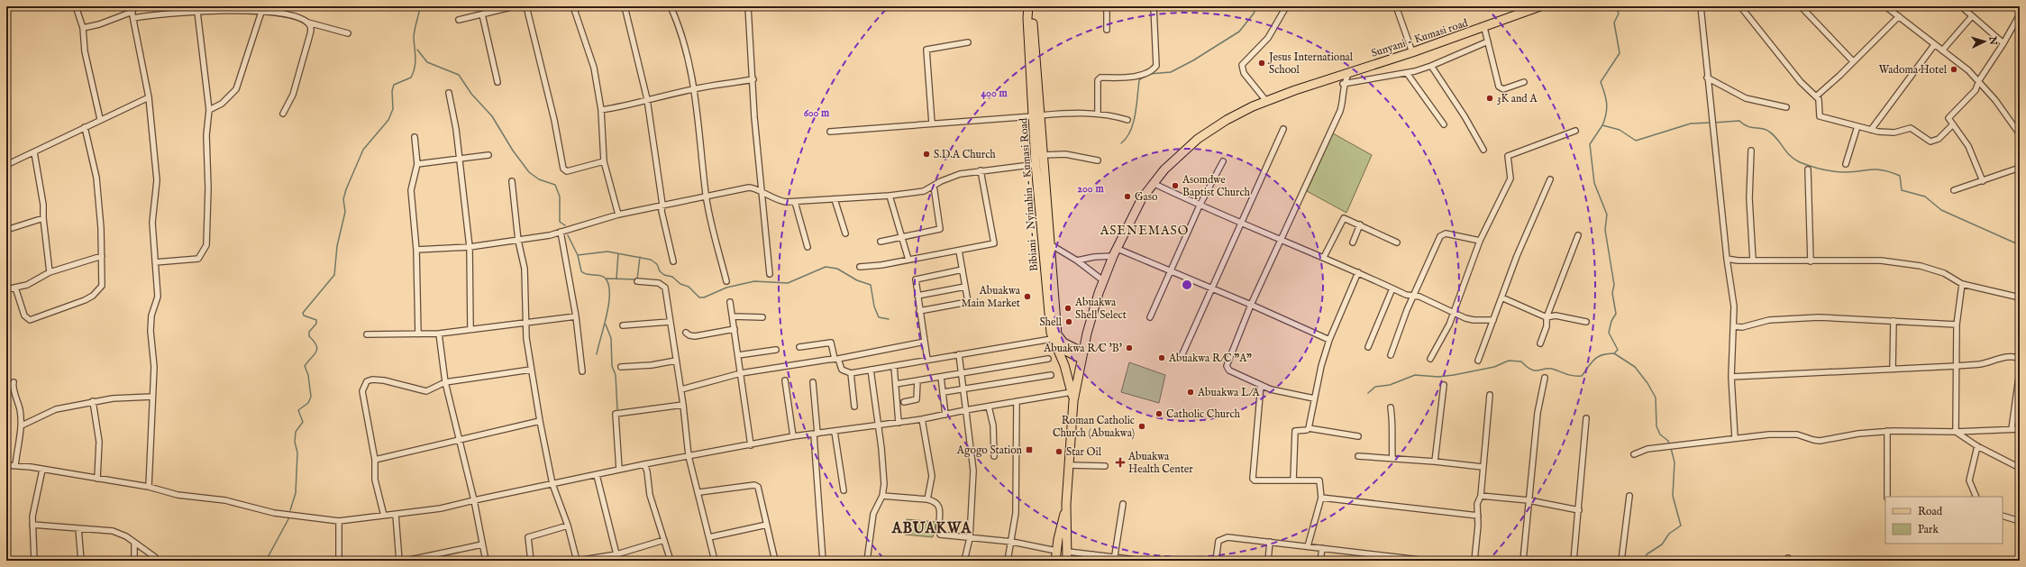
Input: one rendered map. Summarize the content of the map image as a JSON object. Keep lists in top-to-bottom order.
{
  "streets": {
    "main road": ["Sunyani - Kumasi road", "Bibiani - Nyinahin - Kumasi Road"]
  },
  "crossings": [
    ["Sunyani - Kumasi road", "Bibiani - Nyinahin - Kumasi Road"]
  ],
  "districts": ["ASENEMASO", "ABUAKWA"],
  "places": {
    "other": [
      "Jesus International School",
      "Wadoma Hotel",
      "3K and A",
      "S.D.A Church",
      "Asomdwe Baptist Church",
      "Gaso",
      "Abuakwa Main Market",
      "Abuakwa Shell Select",
      "Shell",
      "Abuakwa R/C 'B'",
      "Abuakwa R/C \"A\"",
      "Abuakwa L/A",
      "Catholic Church",
      "Roman Catholic Church (Abuakwa)",
      "Star Oil"
    ],
    "transit": ["Agogo Station"],
    "health": ["Abuakwa Health Center"]
  },
  "legend": ["Road", "Park"],
  "north": "right",
  "rings": ["400 m", "600 m", "200 m"]
}
